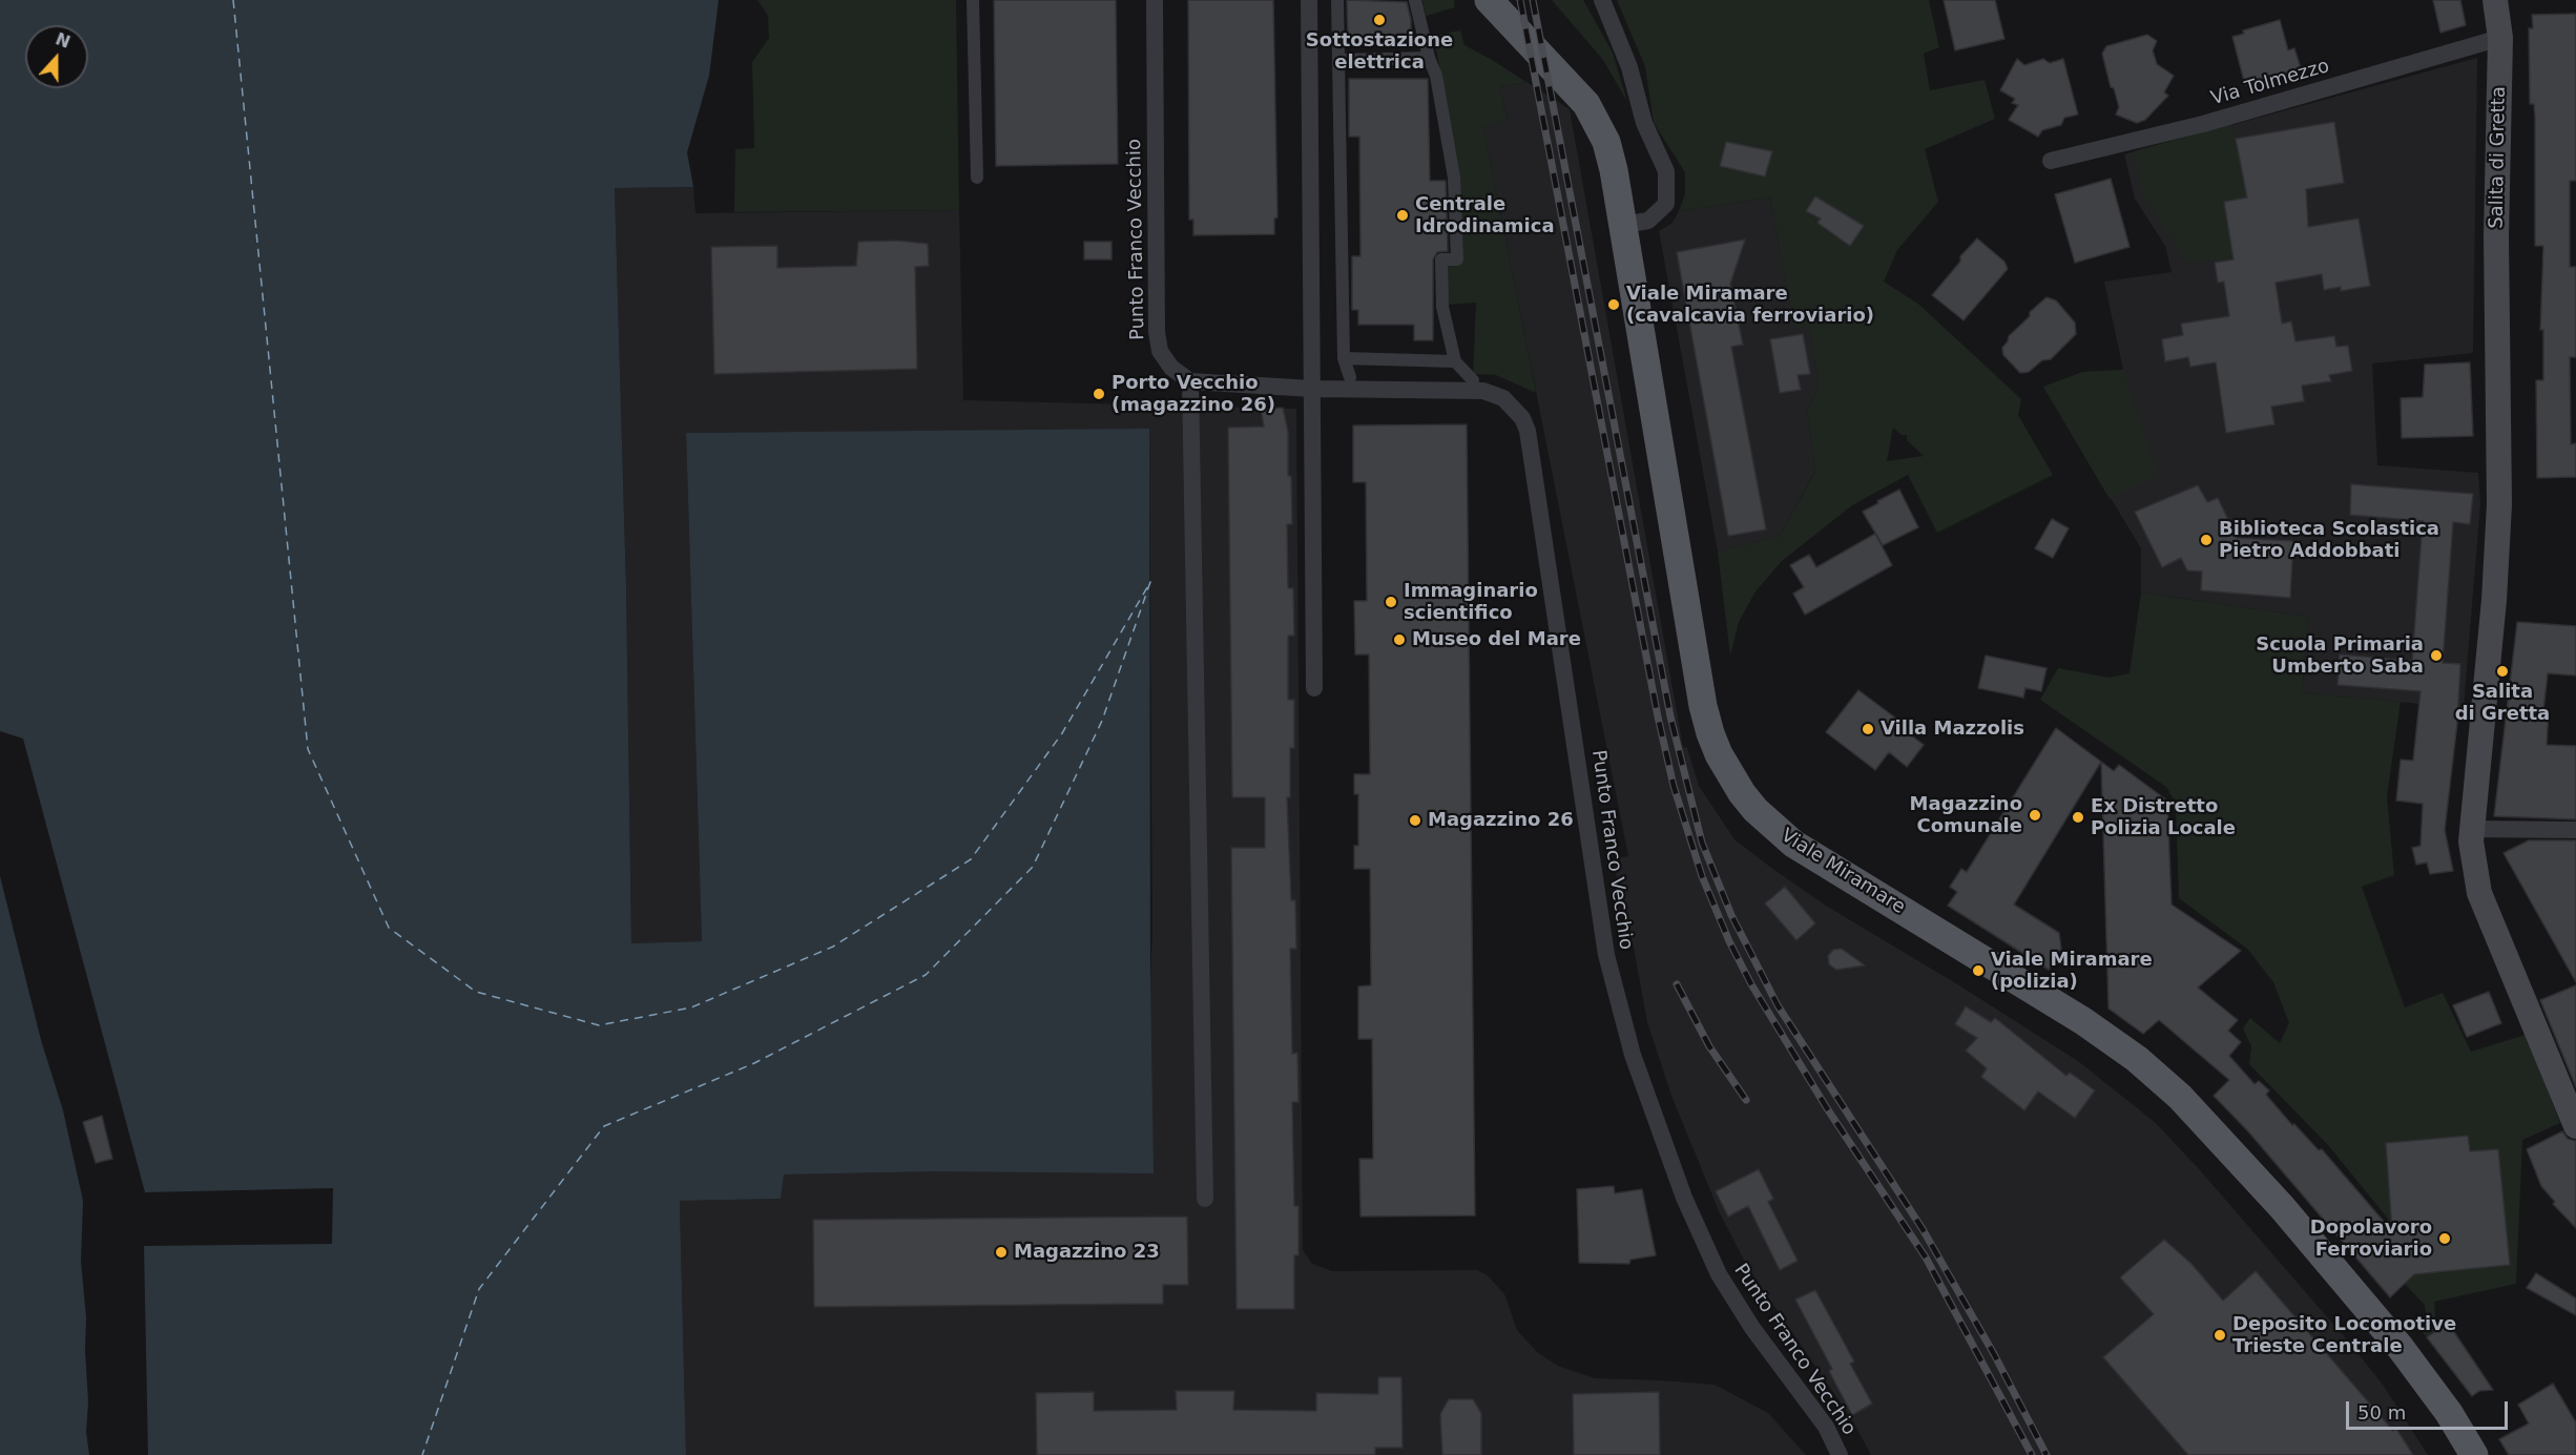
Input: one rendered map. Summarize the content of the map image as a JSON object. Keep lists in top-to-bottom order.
{
  "streets": {
    "main road": ["Salita di Gretta", "Viale Miramare"],
    "street": ["Via Tolmezzo", "Punto Franco Vecchio"]
  },
  "crossings": [
    ["Via Tolmezzo", "Salita di Gretta"]
  ],
  "places": [
    "Sottostazione elettrica",
    "Centrale Idrodinamica",
    "Viale Miramare (cavalcavia ferroviario)",
    "Porto Vecchio (magazzino 26)",
    "Biblioteca Scolastica Pietro Addobbati",
    "Immaginario scientifico",
    "Museo del Mare",
    "Scuola Primaria Umberto Saba",
    "Salita di Gretta",
    "Villa Mazzolis",
    "Magazzino Comunale",
    "Ex Distretto Polizia Locale",
    "Magazzino 26",
    "Viale Miramare (polizia)",
    "Dopolavoro Ferroviario",
    "Magazzino 23",
    "Deposito Locomotive Trieste Centrale"
  ],
  "scale_bar": "50 m",
  "north": "top"
}
